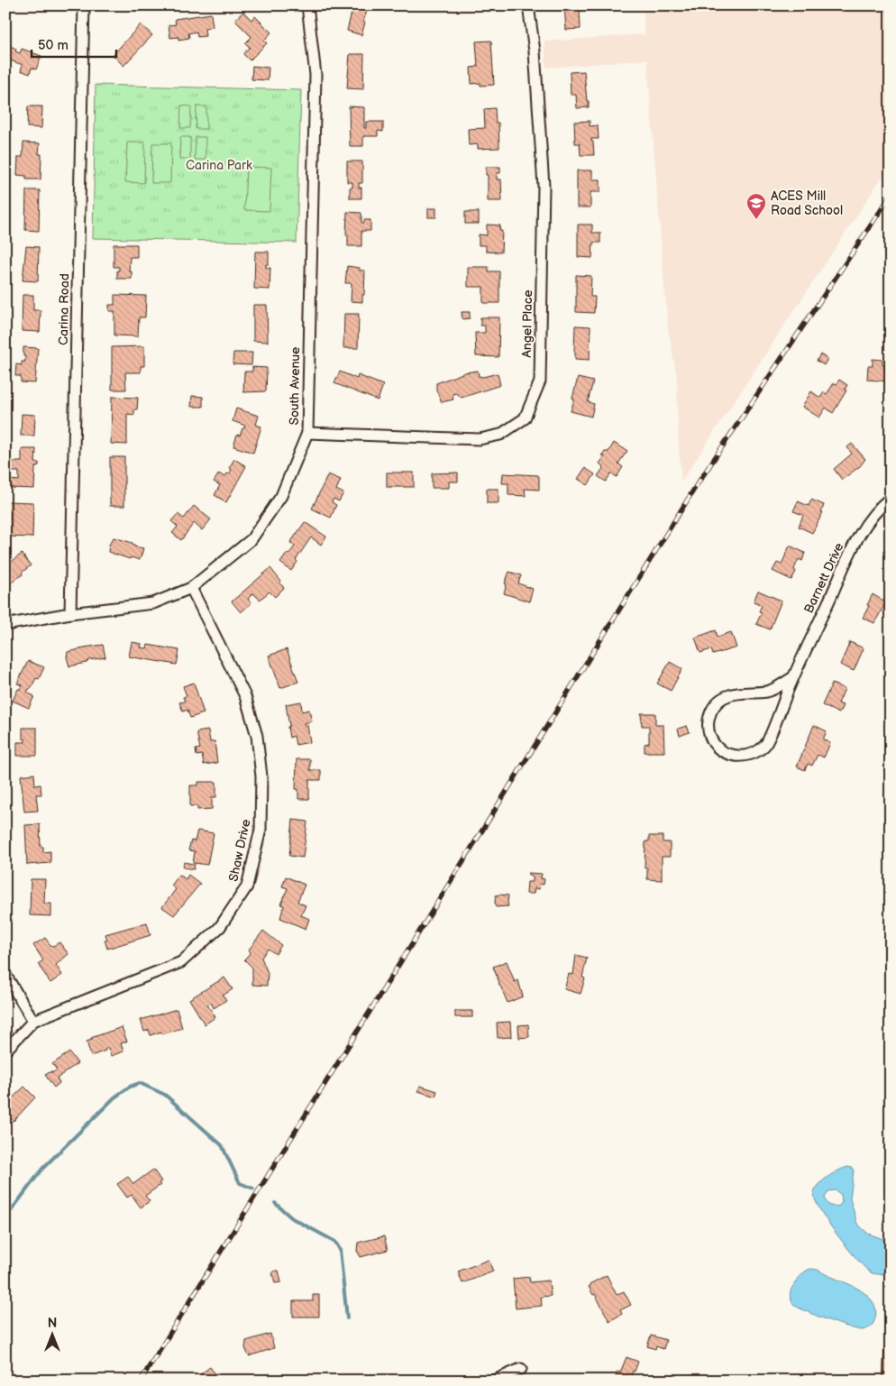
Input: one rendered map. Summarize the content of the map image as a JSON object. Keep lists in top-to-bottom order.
{
  "streets": {
    "street": [
      "Carina Road",
      "Angel Place",
      "South Avenue",
      "Barnett Drive",
      "Shaw Drive"
    ]
  },
  "crossings": [
    ["Carina Road", "South Avenue"],
    ["Angel Place", "South Avenue"],
    ["South Avenue", "Shaw Drive"]
  ],
  "parks": ["Carina Park"],
  "places": {
    "school or university": ["ACES Mill Road School"]
  },
  "scale_bar": "50 m",
  "north": "top"
}
